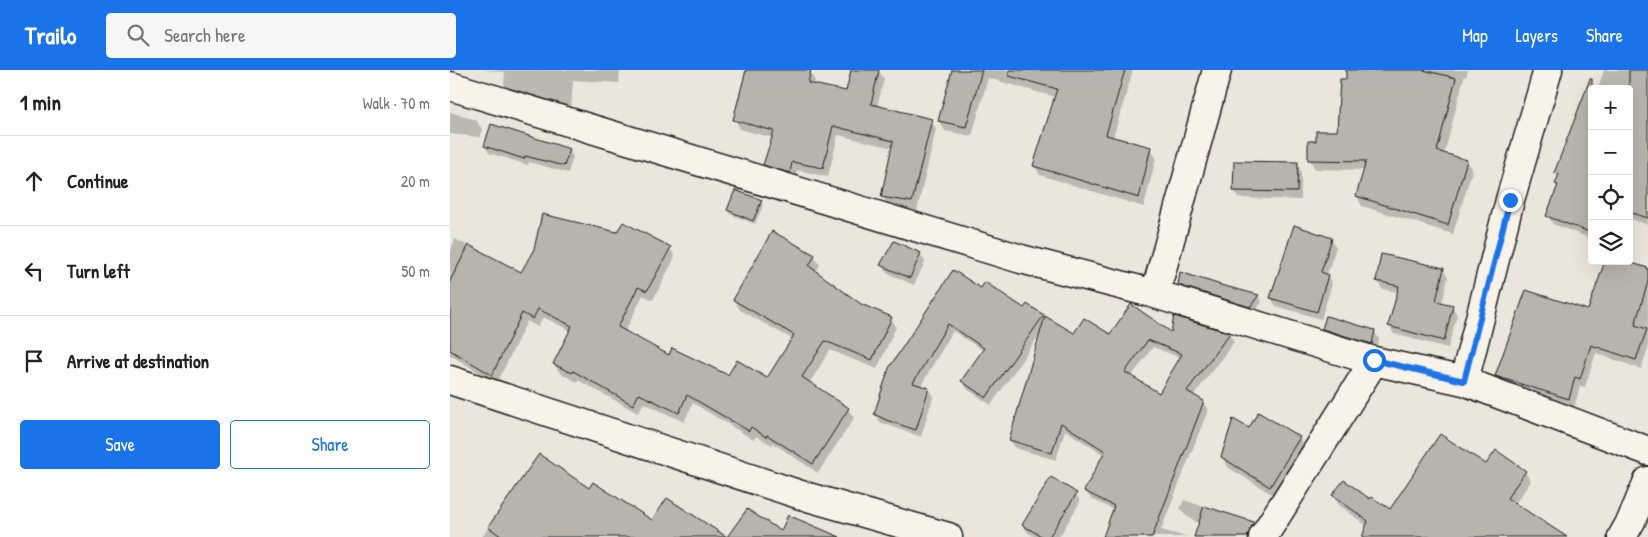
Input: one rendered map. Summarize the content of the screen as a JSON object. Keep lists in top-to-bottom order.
{
  "page": {
    "header": "Trailo",
    "search": "Search here",
    "nav": ["Map", "Layers", "Share"],
    "heading": ["1 min", "Walk · 70 m"],
    "map_buttons": ["+", "−"],
    "list": [
      ["Continue", "20 m"],
      ["Turn left", "50 m"],
      "Arrive at destination"
    ],
    "buttons": ["Save", "Share"]
  }
}
